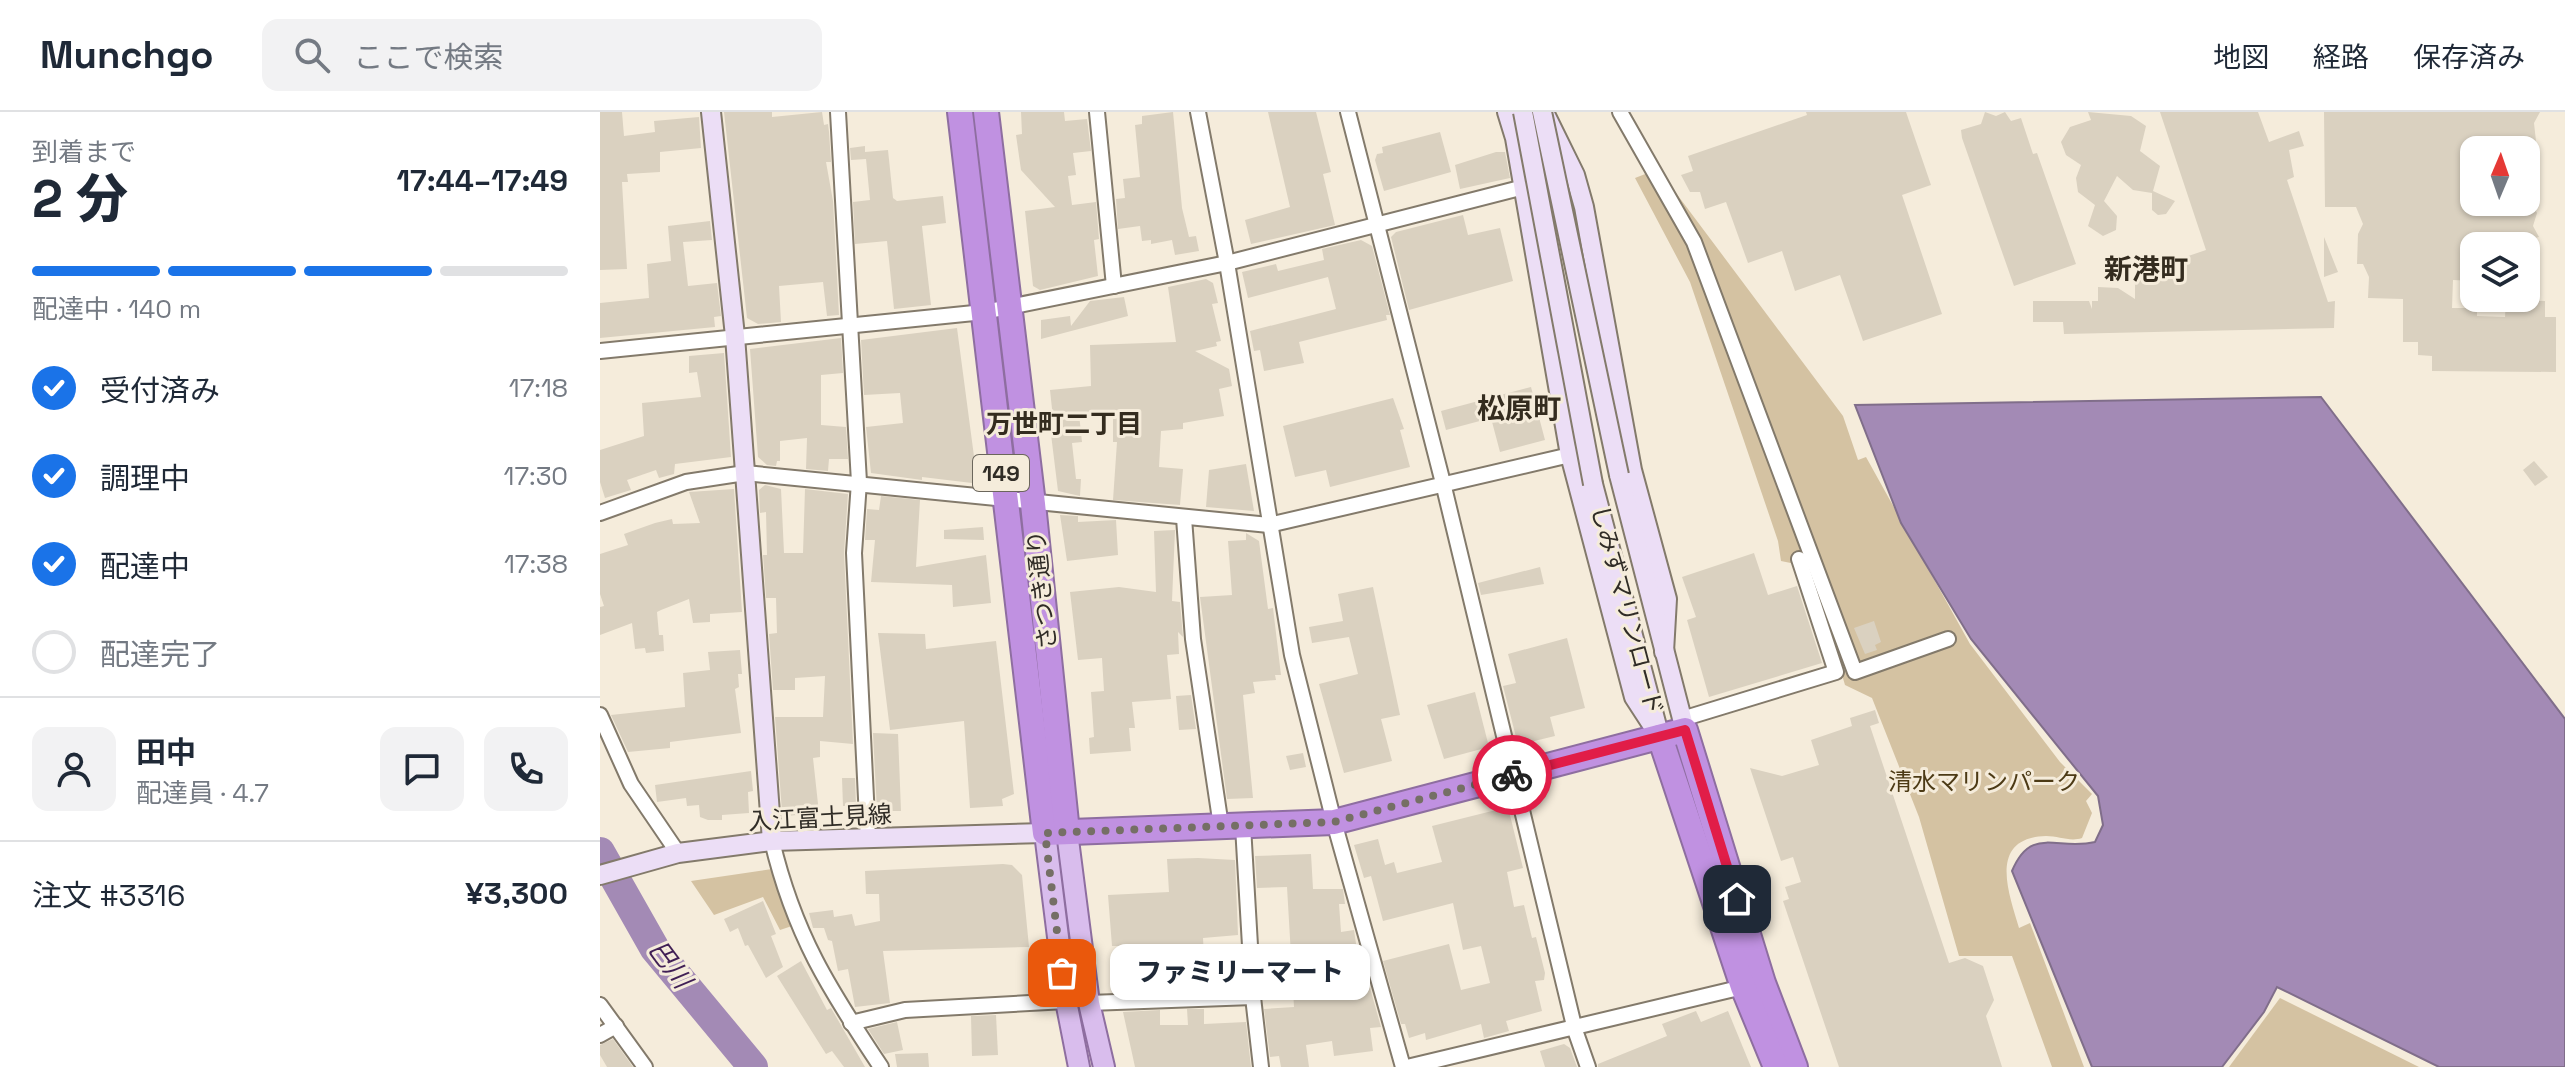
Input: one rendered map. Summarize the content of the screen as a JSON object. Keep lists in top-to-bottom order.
{
  "streets": {
    "highway": ["149", "さつき通り", "しみずマリンロード"],
    "street": ["入江富士見線"]
  },
  "crossings": [
    ["さつき通り", "入江富士見線"]
  ],
  "districts": ["新港町", "松原町", "万世町二丁目"],
  "water": ["巴川"],
  "parks": ["清水マリンパーク"],
  "places": ["ファミリーマート"],
  "north": "top",
  "page": {
    "header": "Munchgo",
    "search": "ここで検索",
    "nav": ["地図", "経路", "保存済み"],
    "heading": ["2 分", "到着まで", "17:44–17:49"],
    "panel": [
      "田中",
      "配達員 · 4.7",
      "注文 #3316",
      "¥3,300"
    ],
    "bar": "配達中 · 140 m",
    "list": [
      ["受付済み", "17:18"],
      ["調理中", "17:30"],
      ["配達中", "17:38"],
      "配達完了"
    ],
    "bubble": "ファミリーマート"
  }
}
